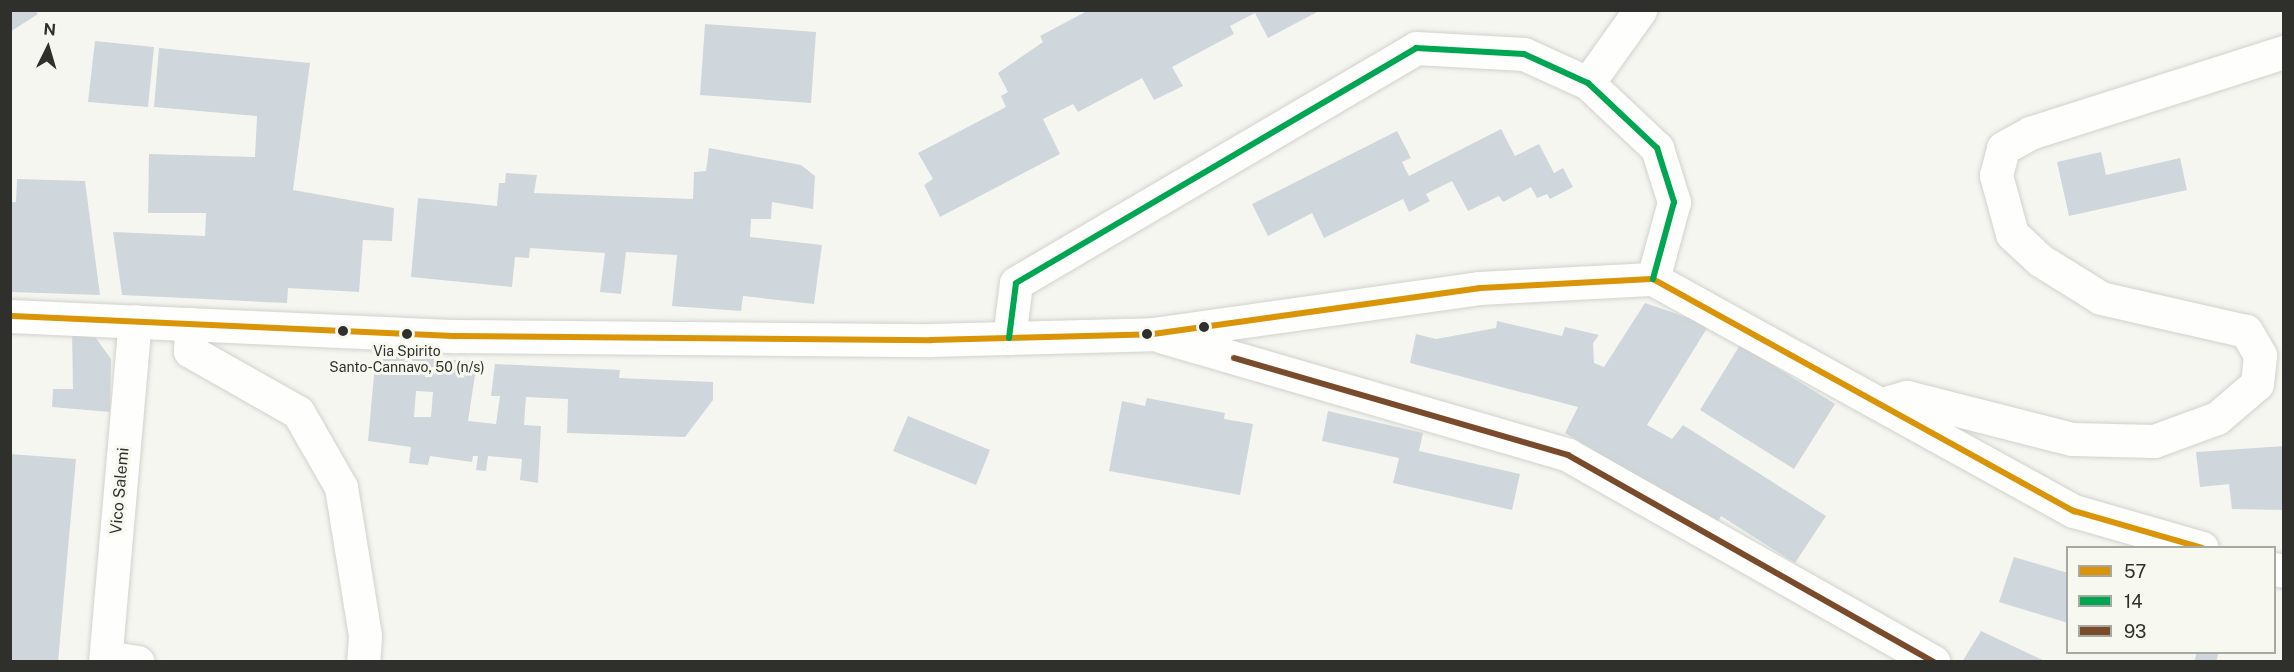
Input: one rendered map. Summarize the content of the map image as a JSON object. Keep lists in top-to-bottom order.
{
  "streets": {
    "street": ["Vico Salemi"]
  },
  "places": ["Via Spirito Santo-Cannavo, 50 (n/s)"],
  "lines": ["transit line 14", "transit line 57", "transit line 93"],
  "legend": ["57", "14", "93"],
  "north": "top"
}
